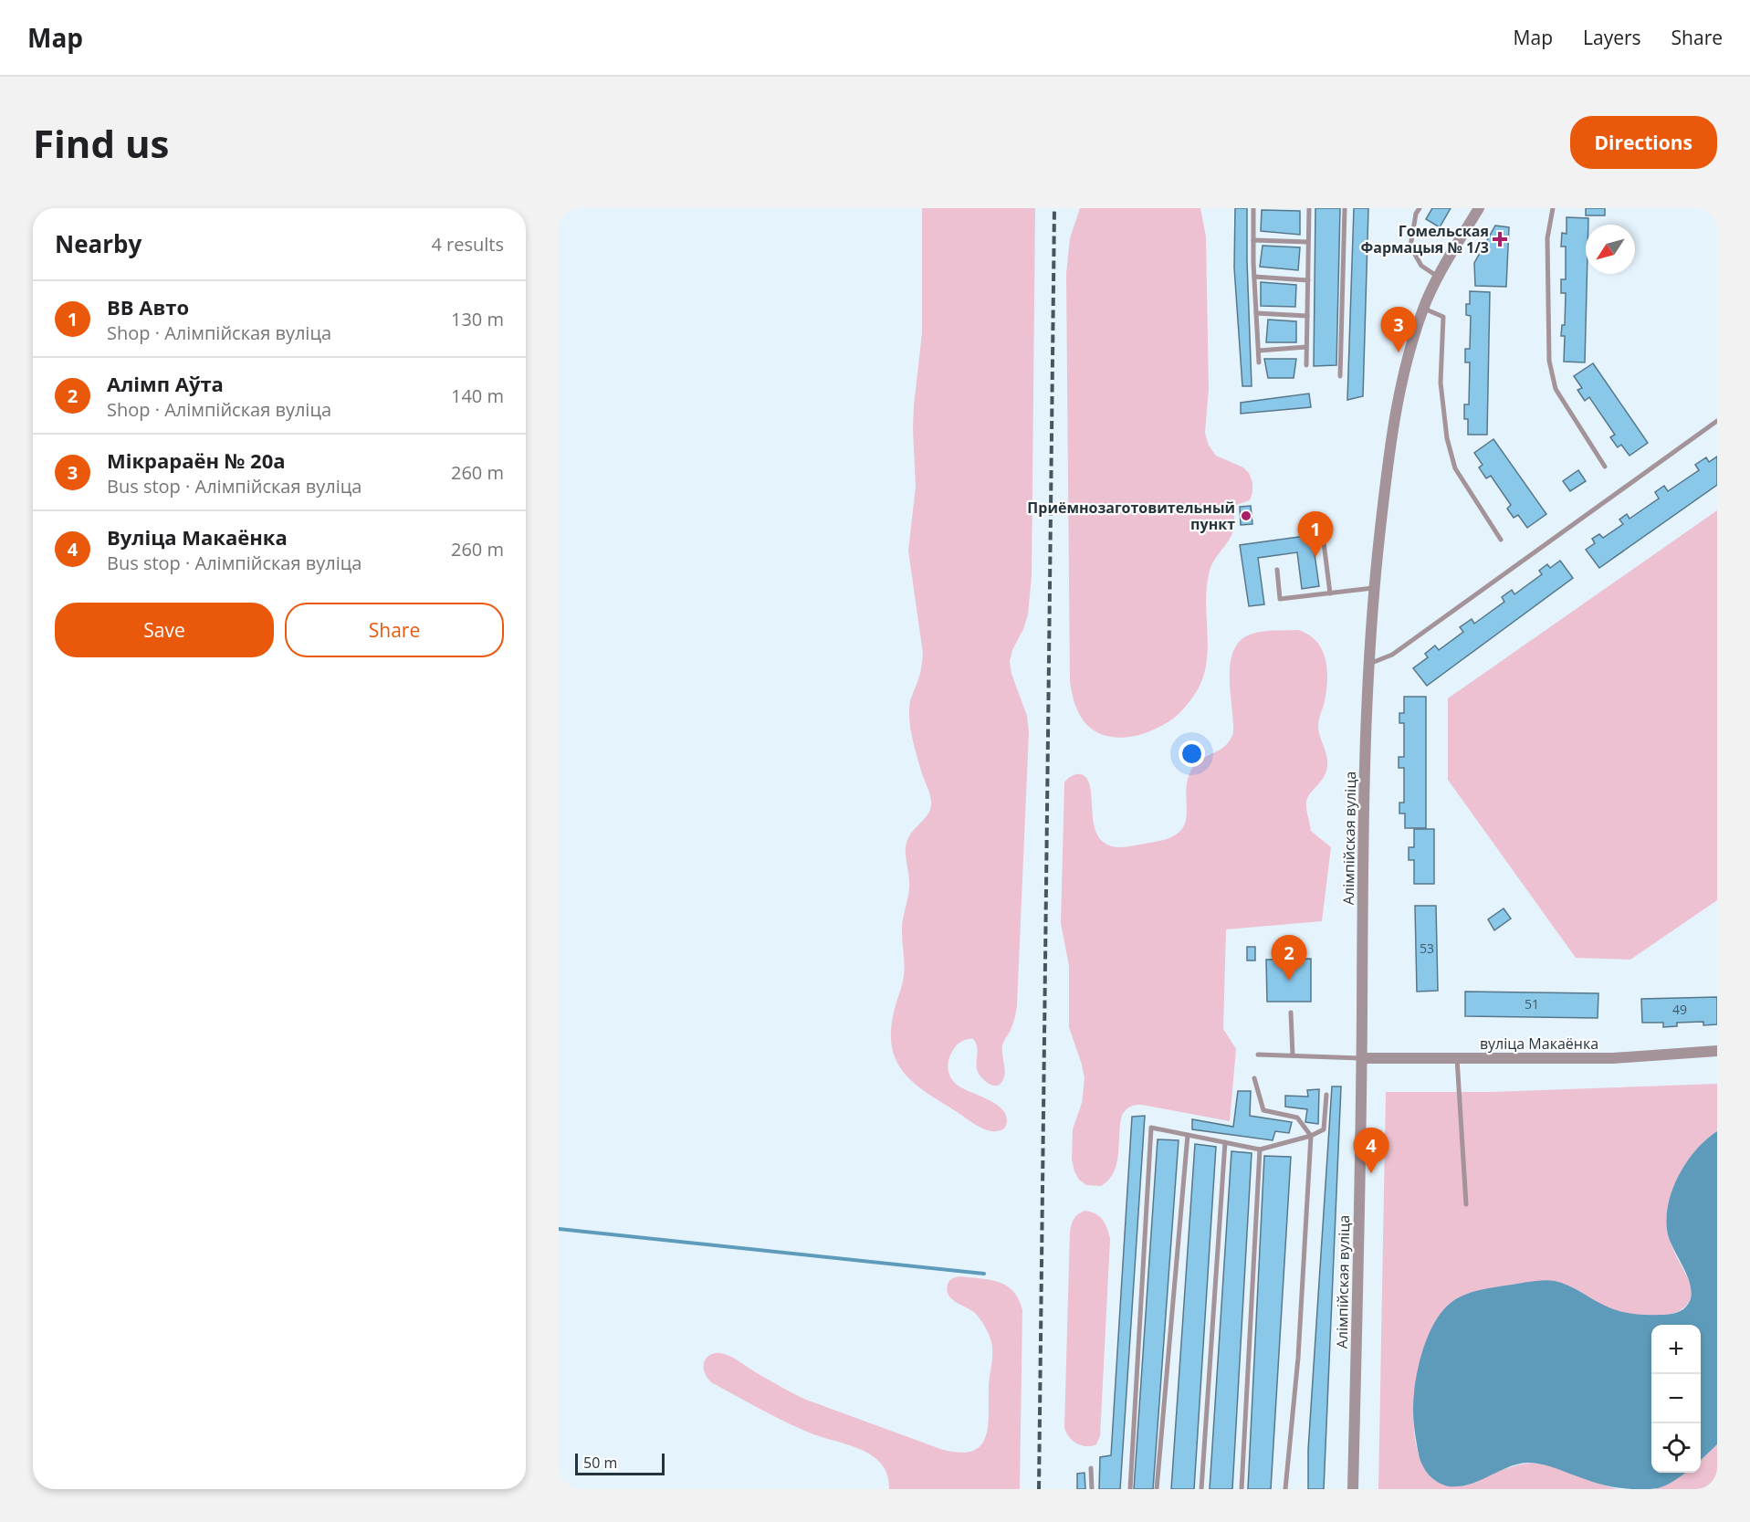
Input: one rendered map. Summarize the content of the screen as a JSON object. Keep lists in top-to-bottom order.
{
  "streets": {
    "street": ["Алімпійская вуліца", "вуліца Макаёнка"]
  },
  "crossings": [
    ["Алімпійская вуліца", "вуліца Макаёнка"]
  ],
  "places": {
    "health": ["Гомельская Фармацыя № 1/3"],
    "other": ["Приёмнозаготовительный пункт"]
  },
  "house_numbers": ["53", "51", "49"],
  "scale_bar": "50 m",
  "north": "bottom left",
  "page": {
    "header": "Map",
    "nav": ["Map", "Layers", "Share"],
    "buttons": [
      "Directions",
      ["Save", "Share"]
    ],
    "title": "Find us",
    "heading": ["Nearby", "4 results"],
    "list": [
      {
        "mark": "1",
        "name": "ВВ Авто",
        "note": "Shop · Алімпійская вуліца",
        "value": "130 m"
      },
      {
        "mark": "2",
        "name": "Алімп Аўта",
        "note": "Shop · Алімпійская вуліца",
        "value": "140 m"
      },
      {
        "mark": "3",
        "name": "Мікрараён № 20а",
        "note": "Bus stop · Алімпійская вуліца",
        "value": "260 m"
      },
      {
        "mark": "4",
        "name": "Вуліца Макаёнка",
        "note": "Bus stop · Алімпійская вуліца",
        "value": "260 m"
      }
    ],
    "pins": [
      "3",
      "1",
      "2",
      "4"
    ],
    "map_buttons": ["+", "−"],
    "scale": "50 m"
  }
}
